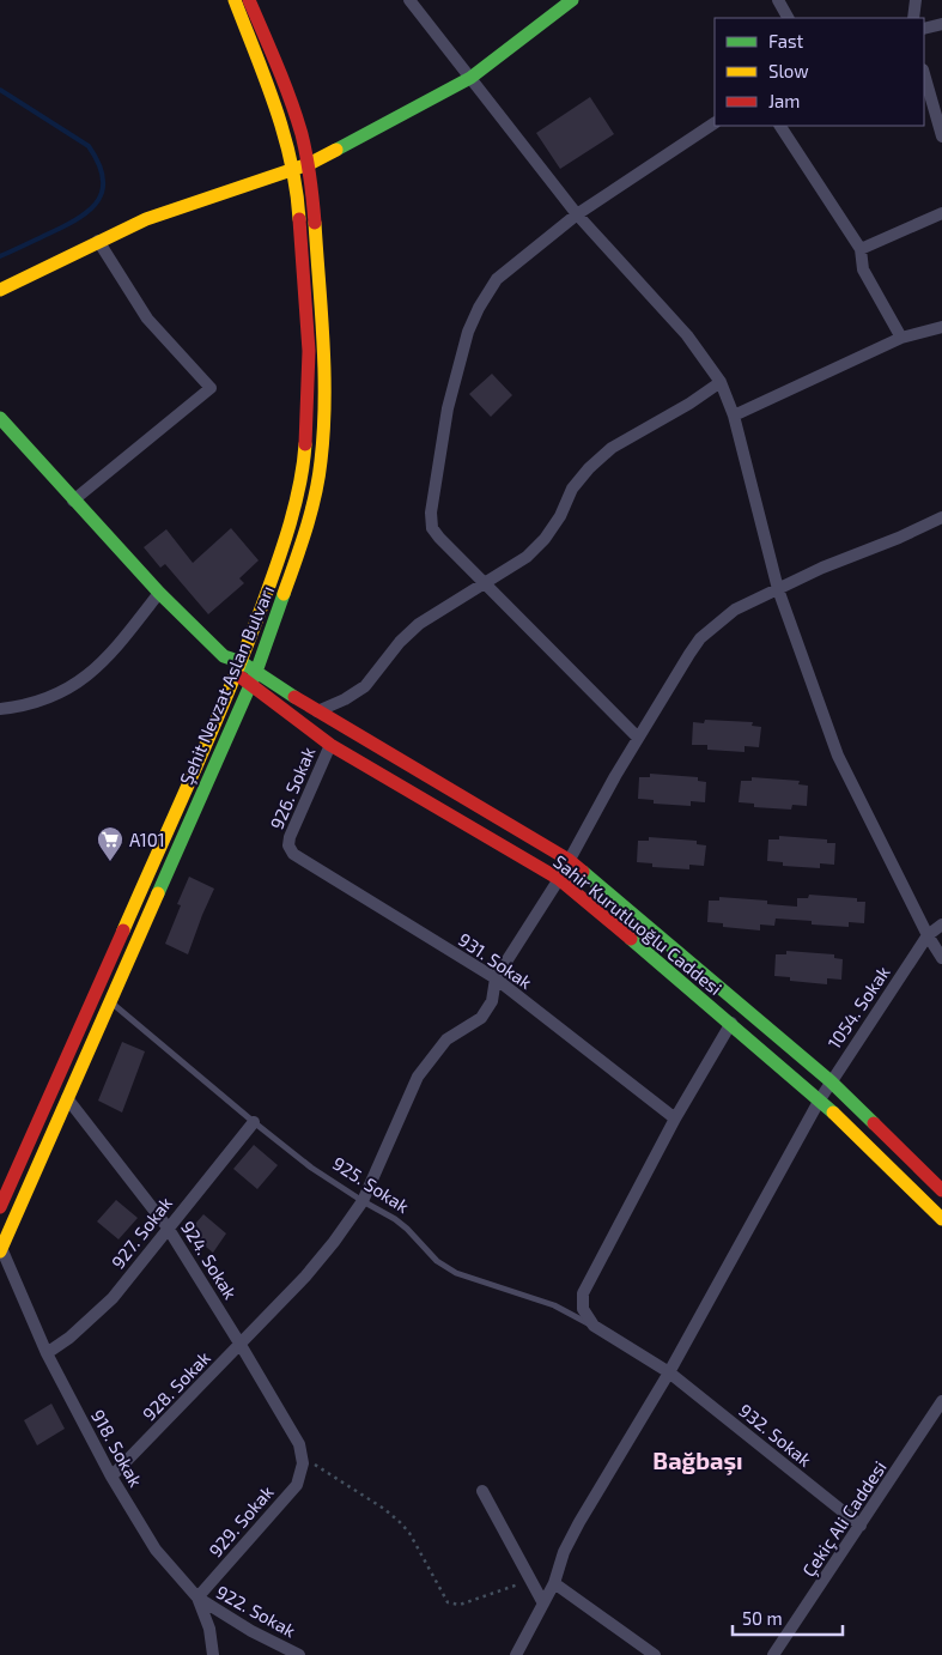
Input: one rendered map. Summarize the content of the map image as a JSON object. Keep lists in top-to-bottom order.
{
  "streets": {
    "street": [
      "Şehit Nevzat Aslan Bulvarı",
      "926. Sokak",
      "Sahir Kurutluoğlu Caddesi",
      "931. Sokak",
      "1054. Sokak",
      "925. Sokak",
      "927. Sokak",
      "924. Sokak",
      "928. Sokak",
      "932. Sokak",
      "918. Sokak",
      "Çekiç Ali Caddesi",
      "929. Sokak",
      "922. Sokak"
    ]
  },
  "crossings": [
    ["Şehit Nevzat Aslan Bulvarı", "Sahir Kurutluoğlu Caddesi"],
    ["Şehit Nevzat Aslan Bulvarı", "925. Sokak"],
    ["Şehit Nevzat Aslan Bulvarı", "924. Sokak"],
    ["Şehit Nevzat Aslan Bulvarı", "918. Sokak"],
    ["926. Sokak", "Sahir Kurutluoğlu Caddesi"],
    ["926. Sokak", "931. Sokak"],
    ["Sahir Kurutluoğlu Caddesi", "1054. Sokak"],
    ["Sahir Kurutluoğlu Caddesi", "928. Sokak"],
    ["931. Sokak", "928. Sokak"],
    ["1054. Sokak", "925. Sokak"],
    ["1054. Sokak", "932. Sokak"],
    ["925. Sokak", "927. Sokak"],
    ["925. Sokak", "928. Sokak"],
    ["925. Sokak", "932. Sokak"],
    ["927. Sokak", "924. Sokak"],
    ["927. Sokak", "918. Sokak"],
    ["924. Sokak", "928. Sokak"],
    ["924. Sokak", "929. Sokak"],
    ["928. Sokak", "918. Sokak"],
    ["932. Sokak", "Çekiç Ali Caddesi"],
    ["918. Sokak", "929. Sokak"],
    ["918. Sokak", "922. Sokak"],
    ["929. Sokak", "922. Sokak"]
  ],
  "districts": ["Bağbaşı"],
  "places": {
    "supermarket": ["A101"]
  },
  "legend": ["Fast", "Slow", "Jam"],
  "scale_bar": "50 m"
}
